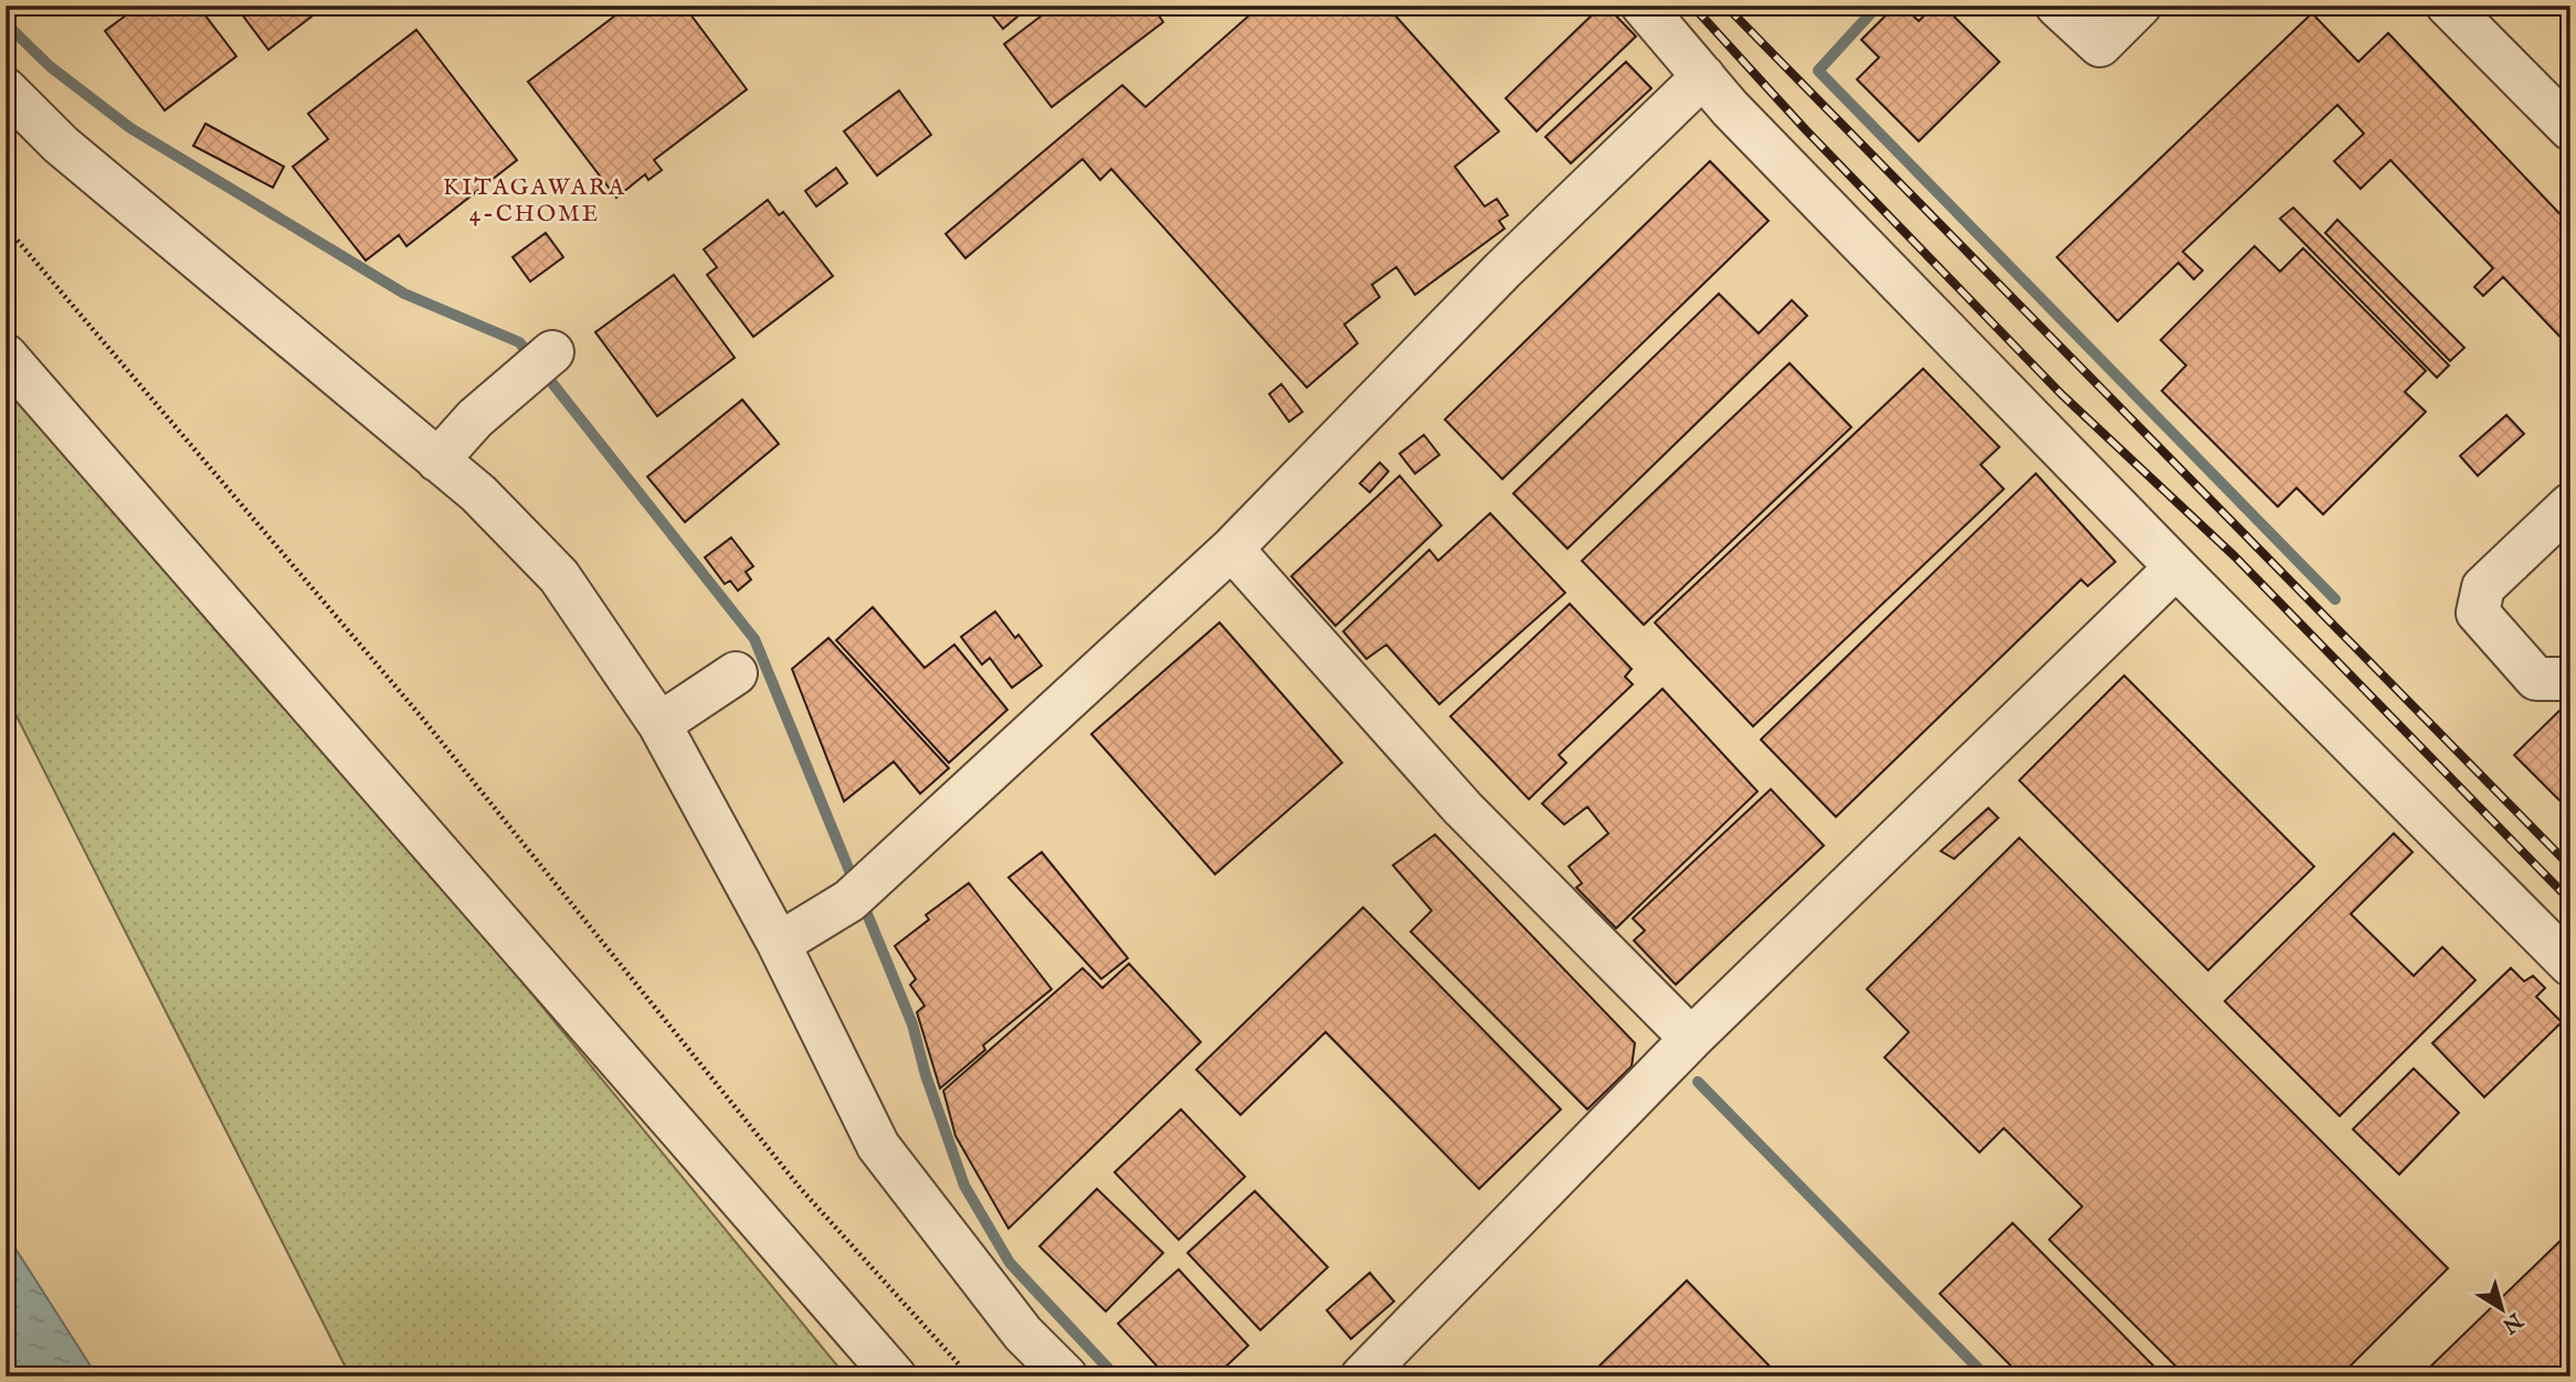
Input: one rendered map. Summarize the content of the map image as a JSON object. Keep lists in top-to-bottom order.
{
  "districts": ["KITAGAWARA 4-CHOME"],
  "north": "bottom right"
}
